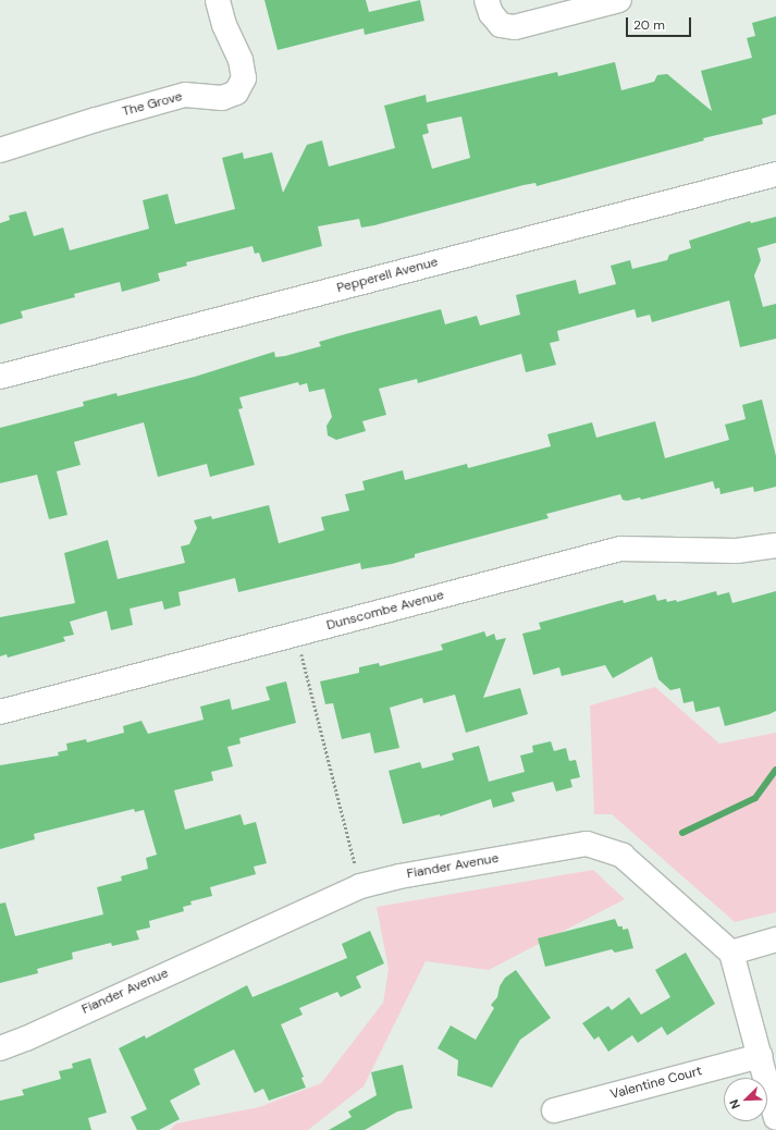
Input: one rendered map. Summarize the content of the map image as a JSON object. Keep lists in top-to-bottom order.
{
  "streets": {
    "street": [
      "The Grove",
      "Pepperell Avenue",
      "Dunscombe Avenue",
      "Fiander Avenue",
      "Valentine Court"
    ]
  },
  "scale_bar": "20 m",
  "north": "bottom left"
}
